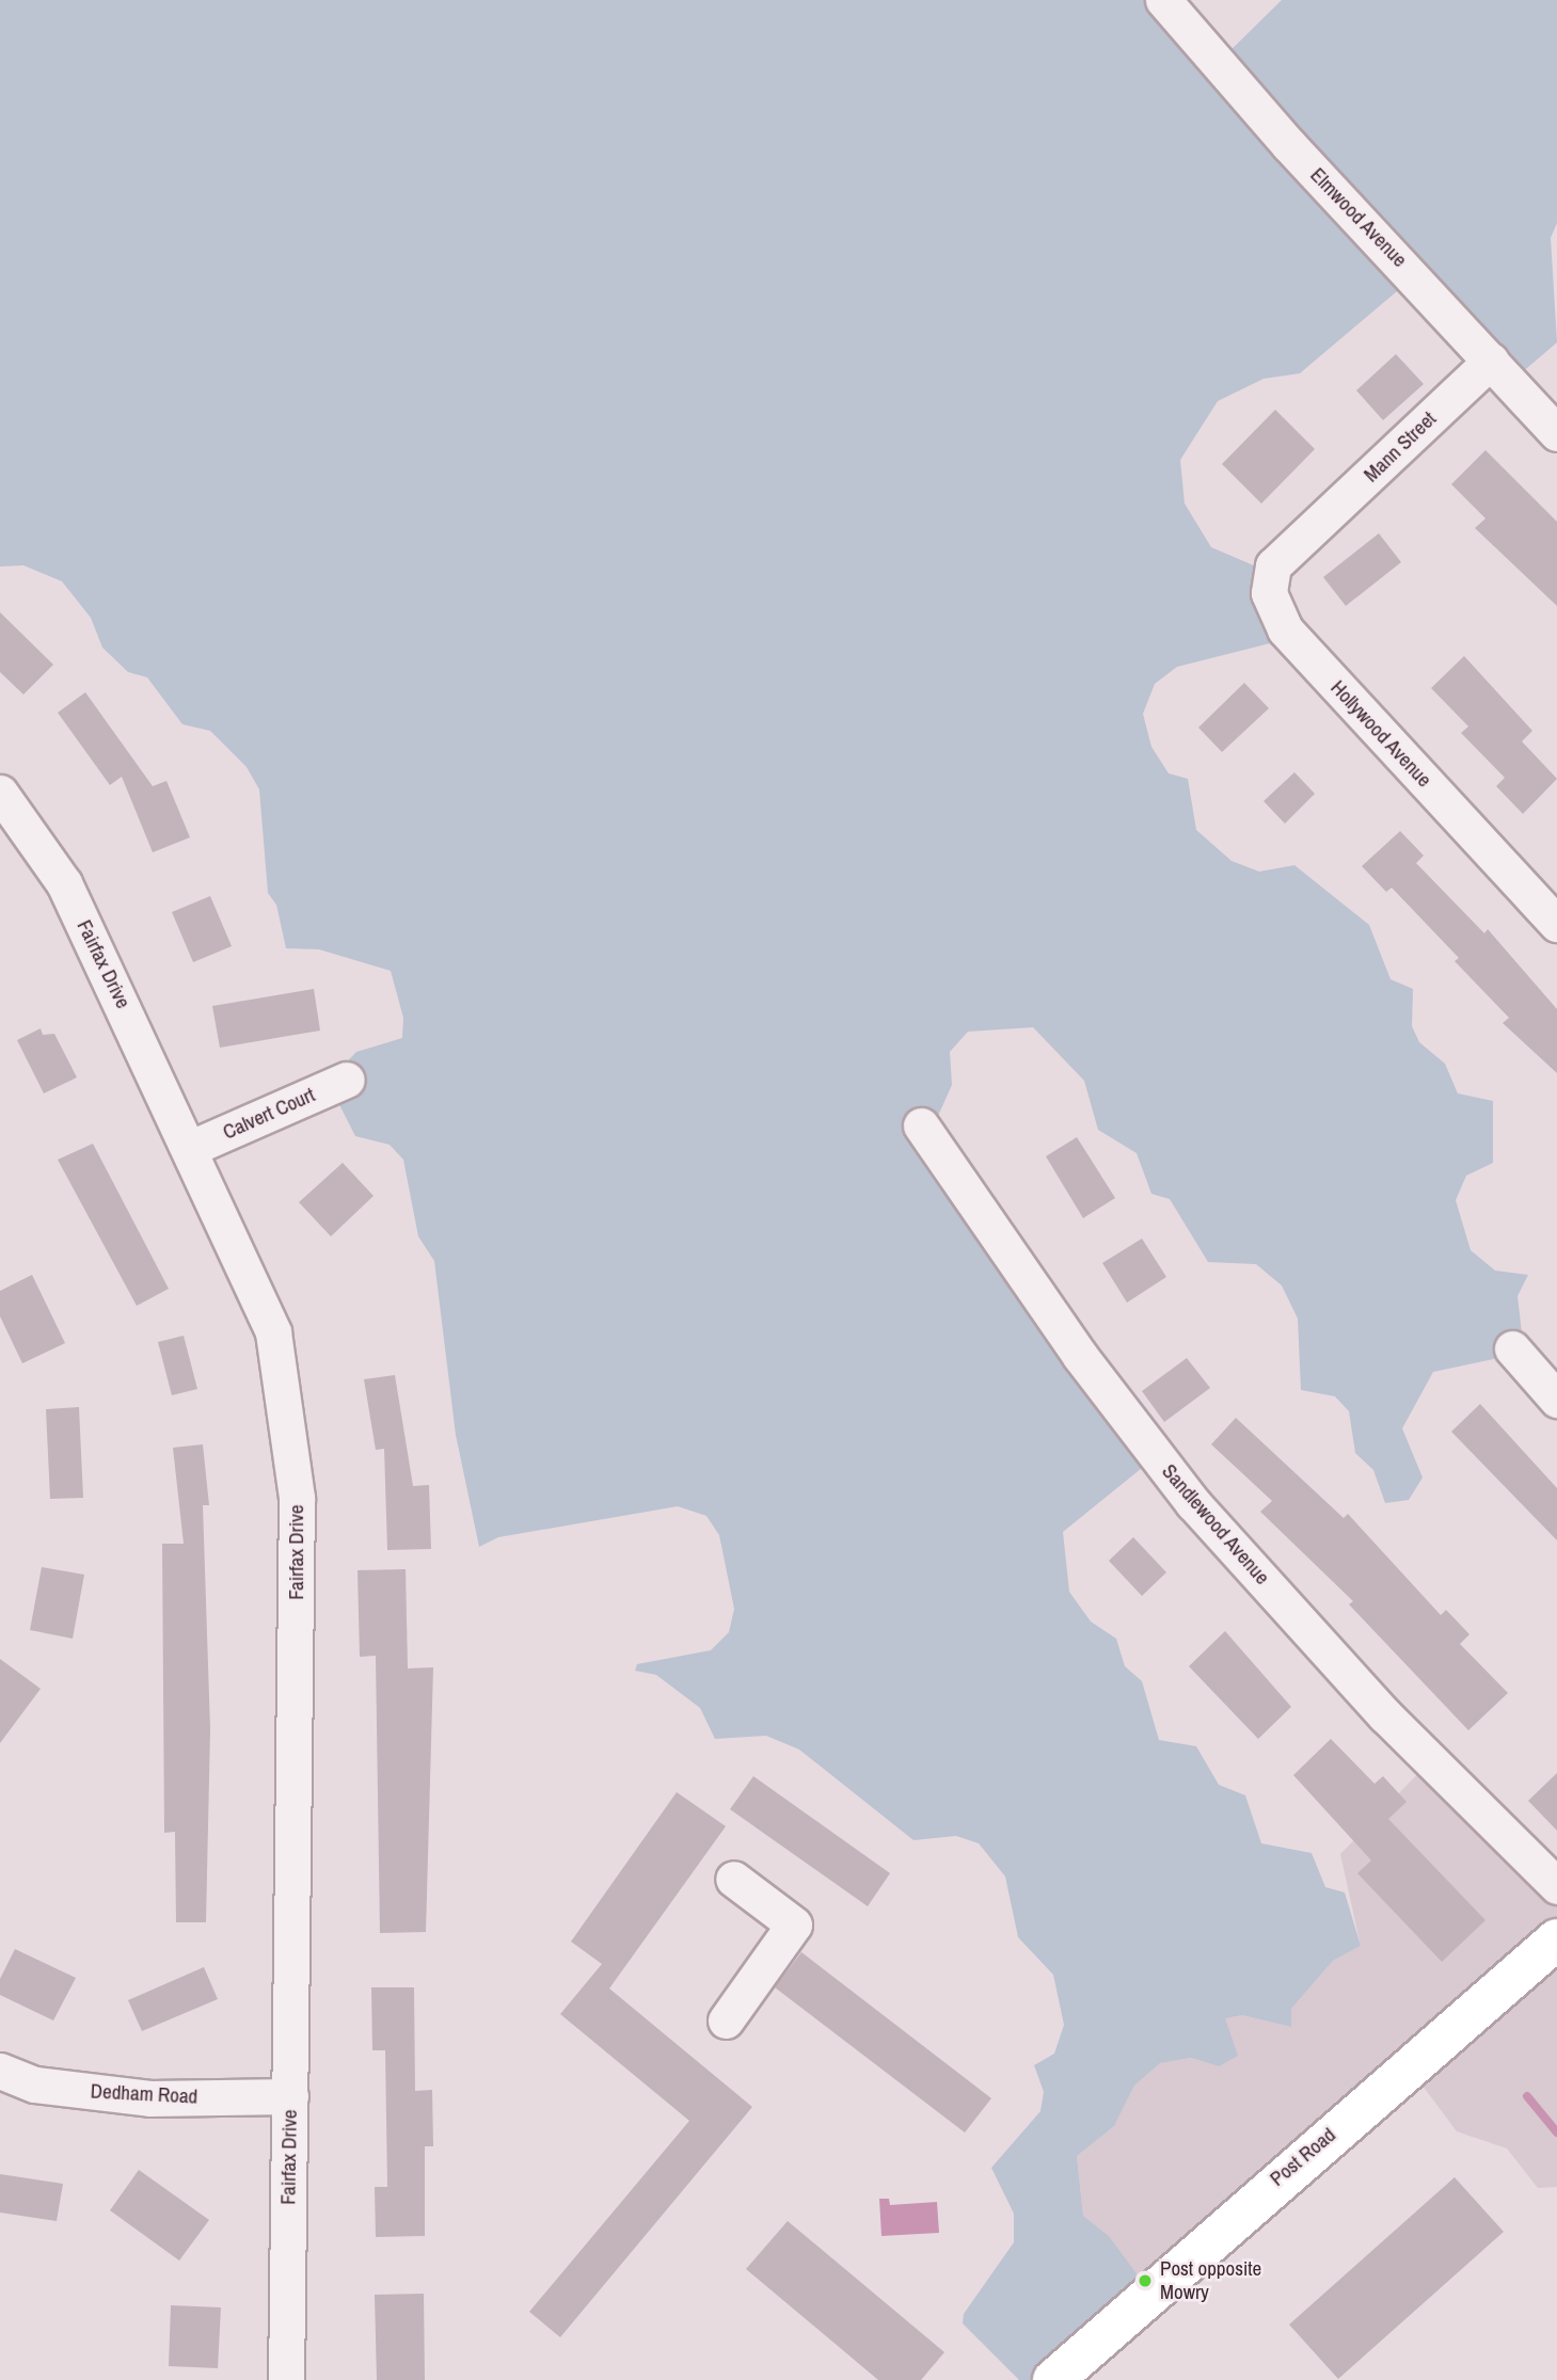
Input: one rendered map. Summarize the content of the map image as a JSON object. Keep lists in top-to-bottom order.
{
  "streets": {
    "main road": ["Post Road"],
    "street": [
      "Elmwood Avenue",
      "Mann Street",
      "Hollywood Avenue",
      "Fairfax Drive",
      "Calvert Court",
      "Sandlewood Avenue",
      "Dedham Road"
    ]
  },
  "crossings": [
    ["Elmwood Avenue", "Mann Street"],
    ["Mann Street", "Hollywood Avenue"],
    ["Fairfax Drive", "Calvert Court"],
    ["Fairfax Drive", "Dedham Road"]
  ],
  "places": ["Post opposite Mowry"]
}
